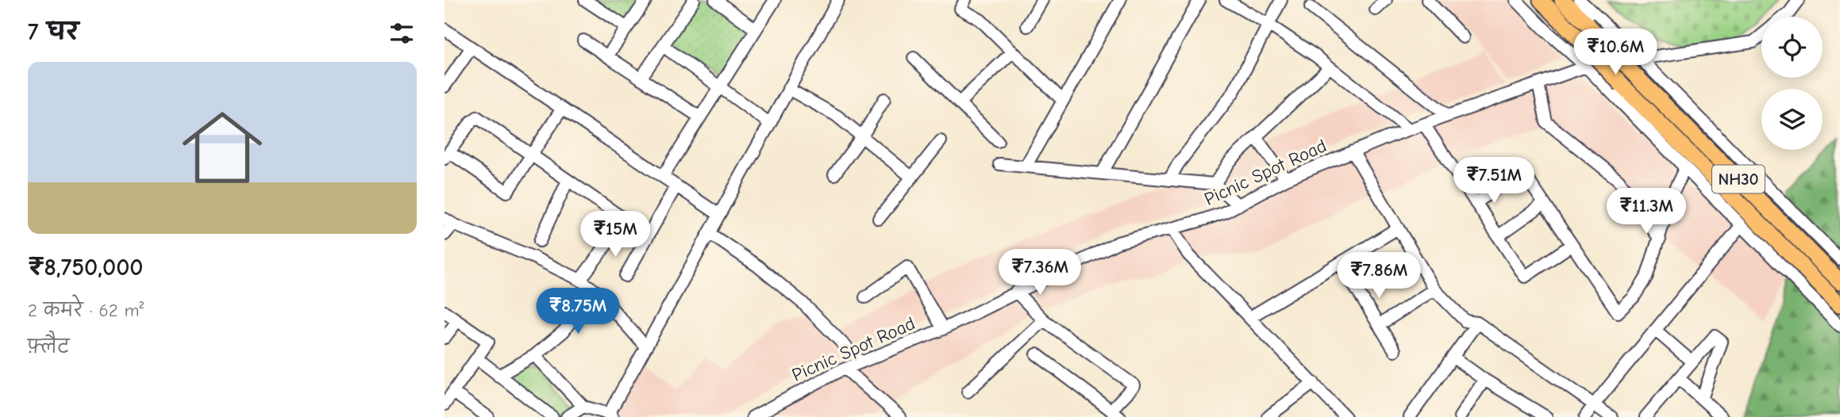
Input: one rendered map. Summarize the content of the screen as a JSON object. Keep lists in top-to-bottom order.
{
  "streets": {
    "highway": ["NH30"],
    "street": ["Picnic Spot Road"]
  },
  "page": {
    "heading": "7 घर",
    "price": [
      "₹10.6M",
      "₹7.51M",
      "₹11.3M",
      "₹15M",
      "₹7.36M",
      "₹7.86M",
      "₹8.75M"
    ],
    "list": [
      {
        "name": "₹8,750,000",
        "note": "2 कमरे · 62 m² · फ़्लैट"
      }
    ]
  }
}
